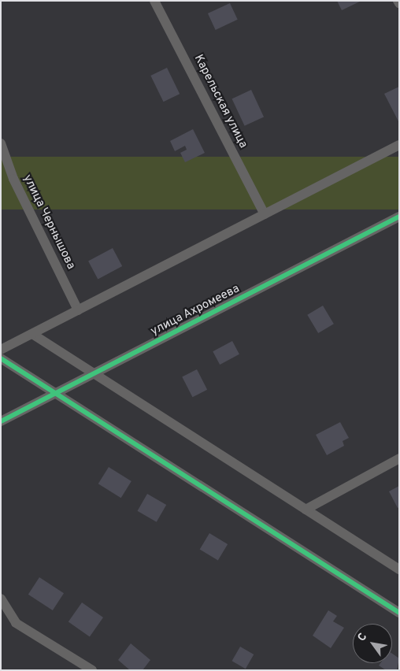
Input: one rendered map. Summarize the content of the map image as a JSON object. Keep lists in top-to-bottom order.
{
  "streets": {
    "street": ["Карельская улица", "улица Чернышова", "улица Ахромеева"]
  },
  "north": "top left"
}
